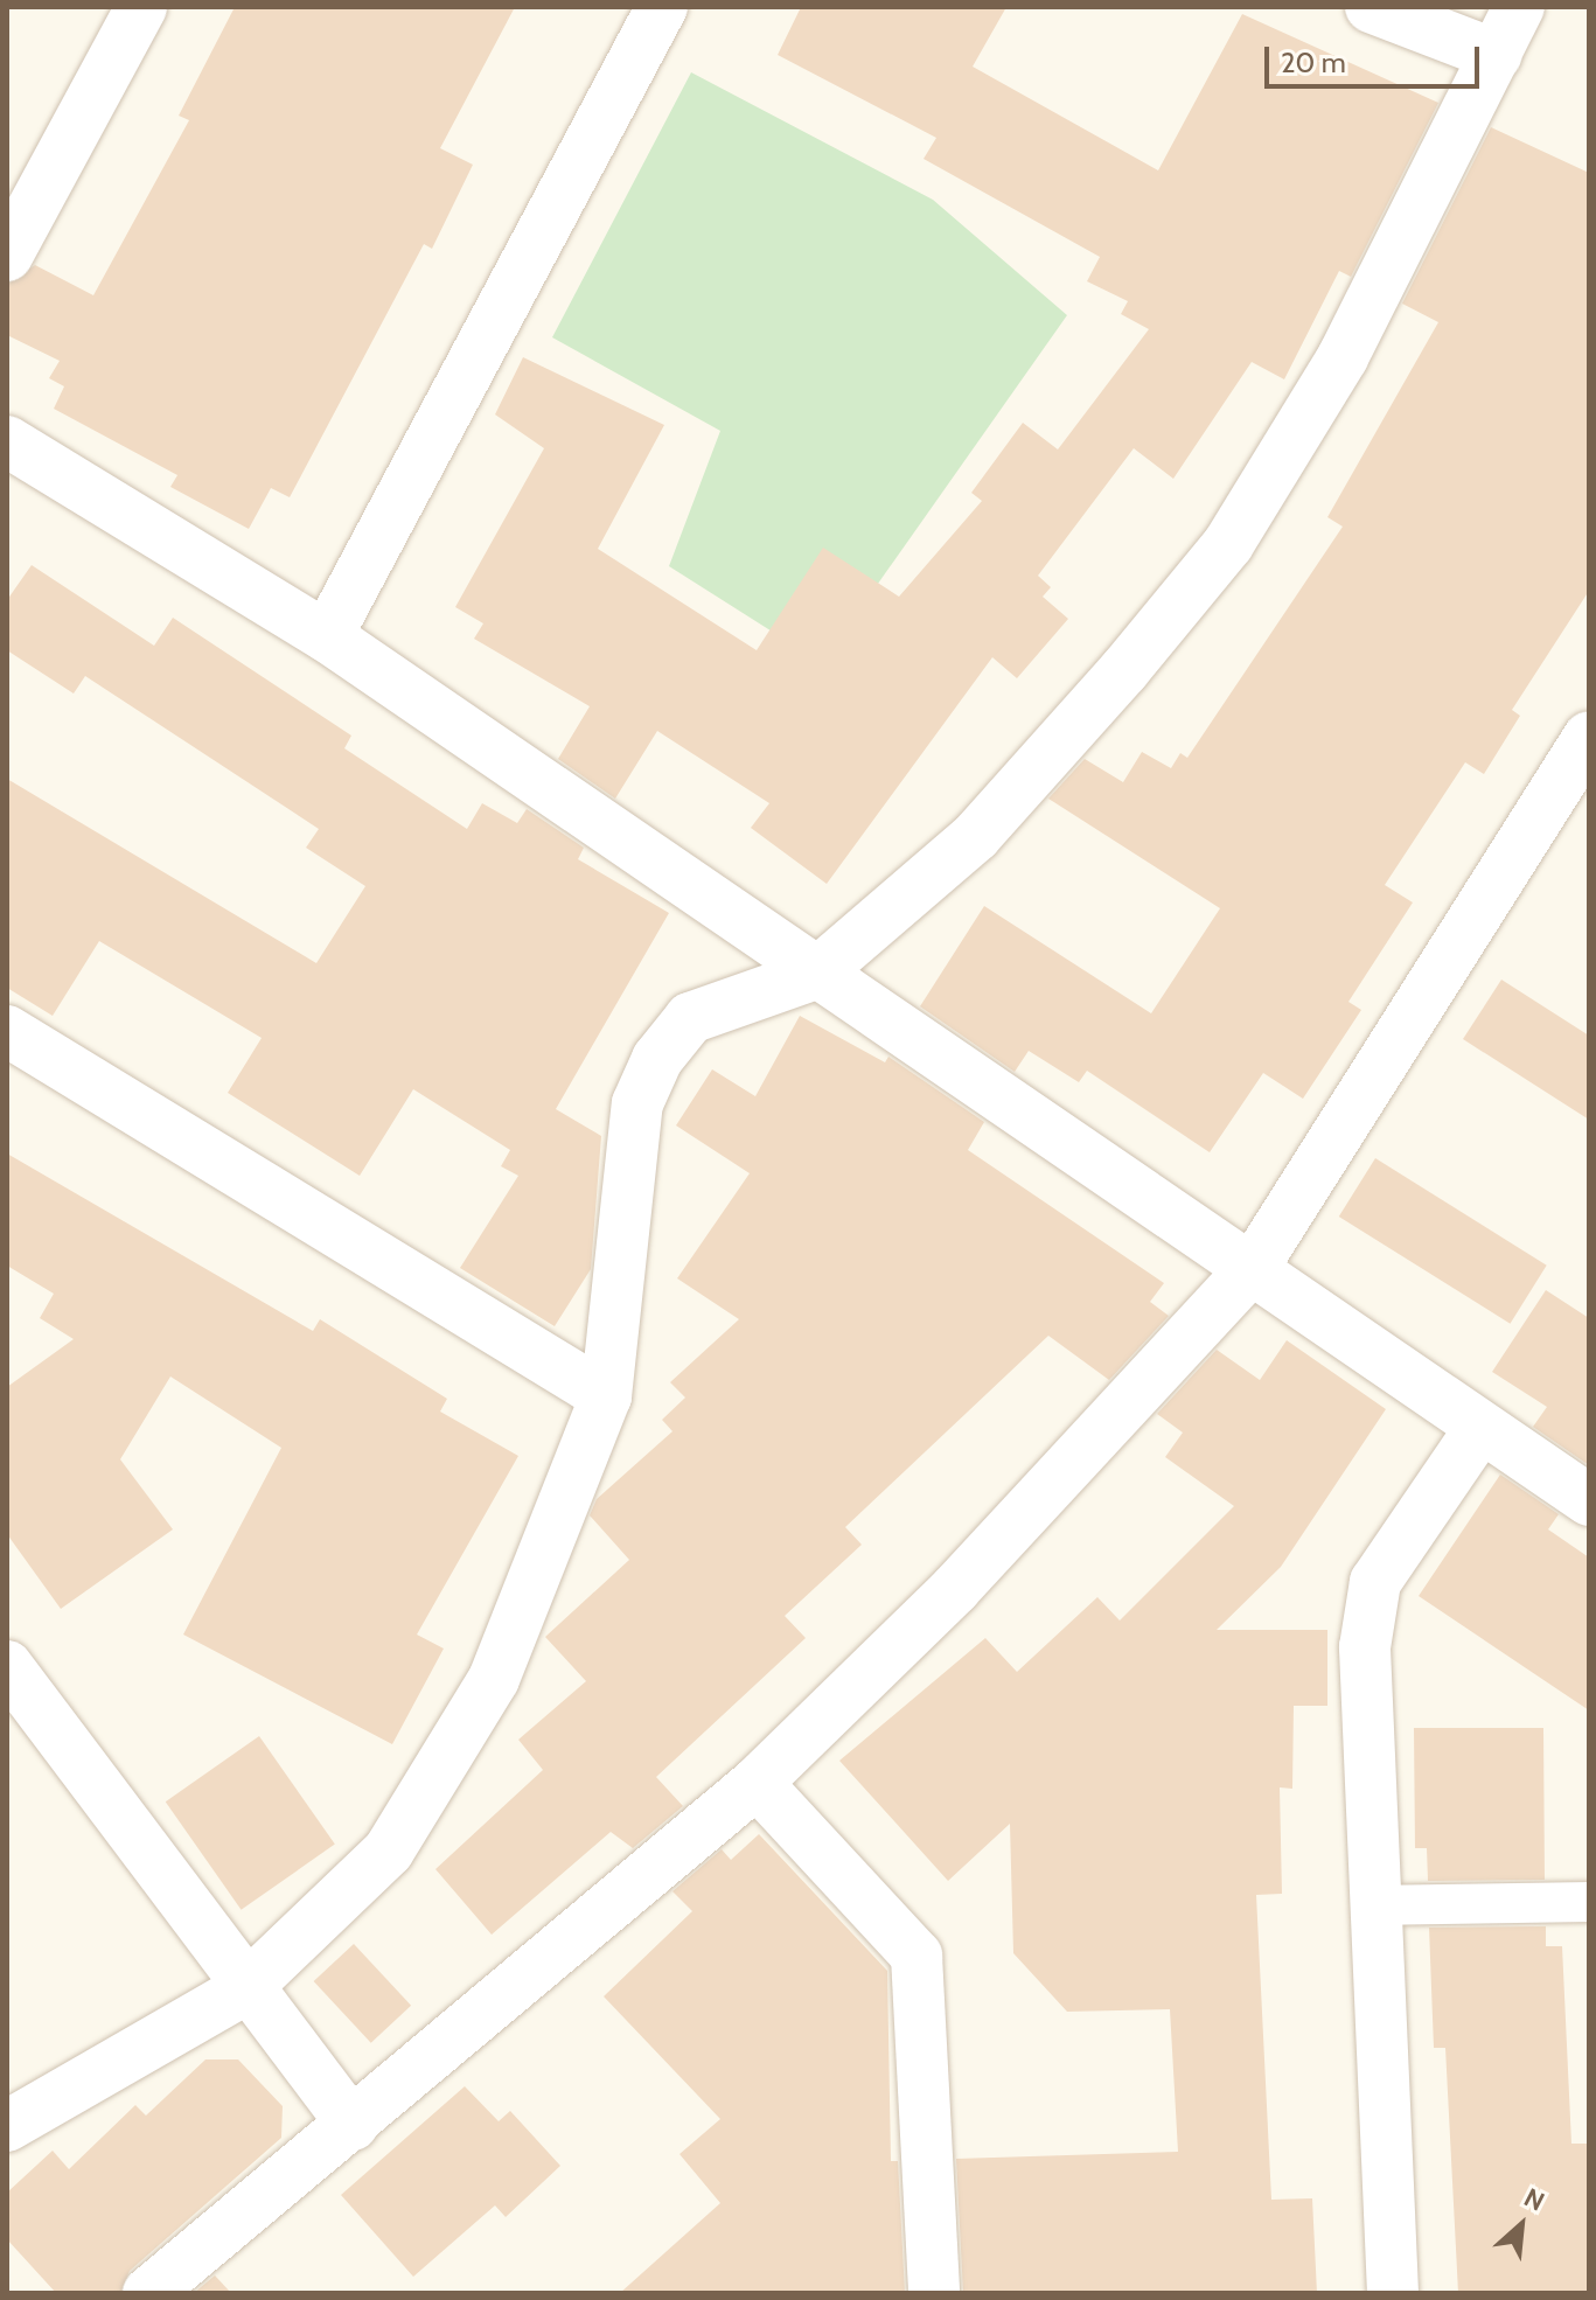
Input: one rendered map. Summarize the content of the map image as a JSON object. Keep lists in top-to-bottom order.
{
  "scale_bar": "20 m",
  "north": "top right"
}
